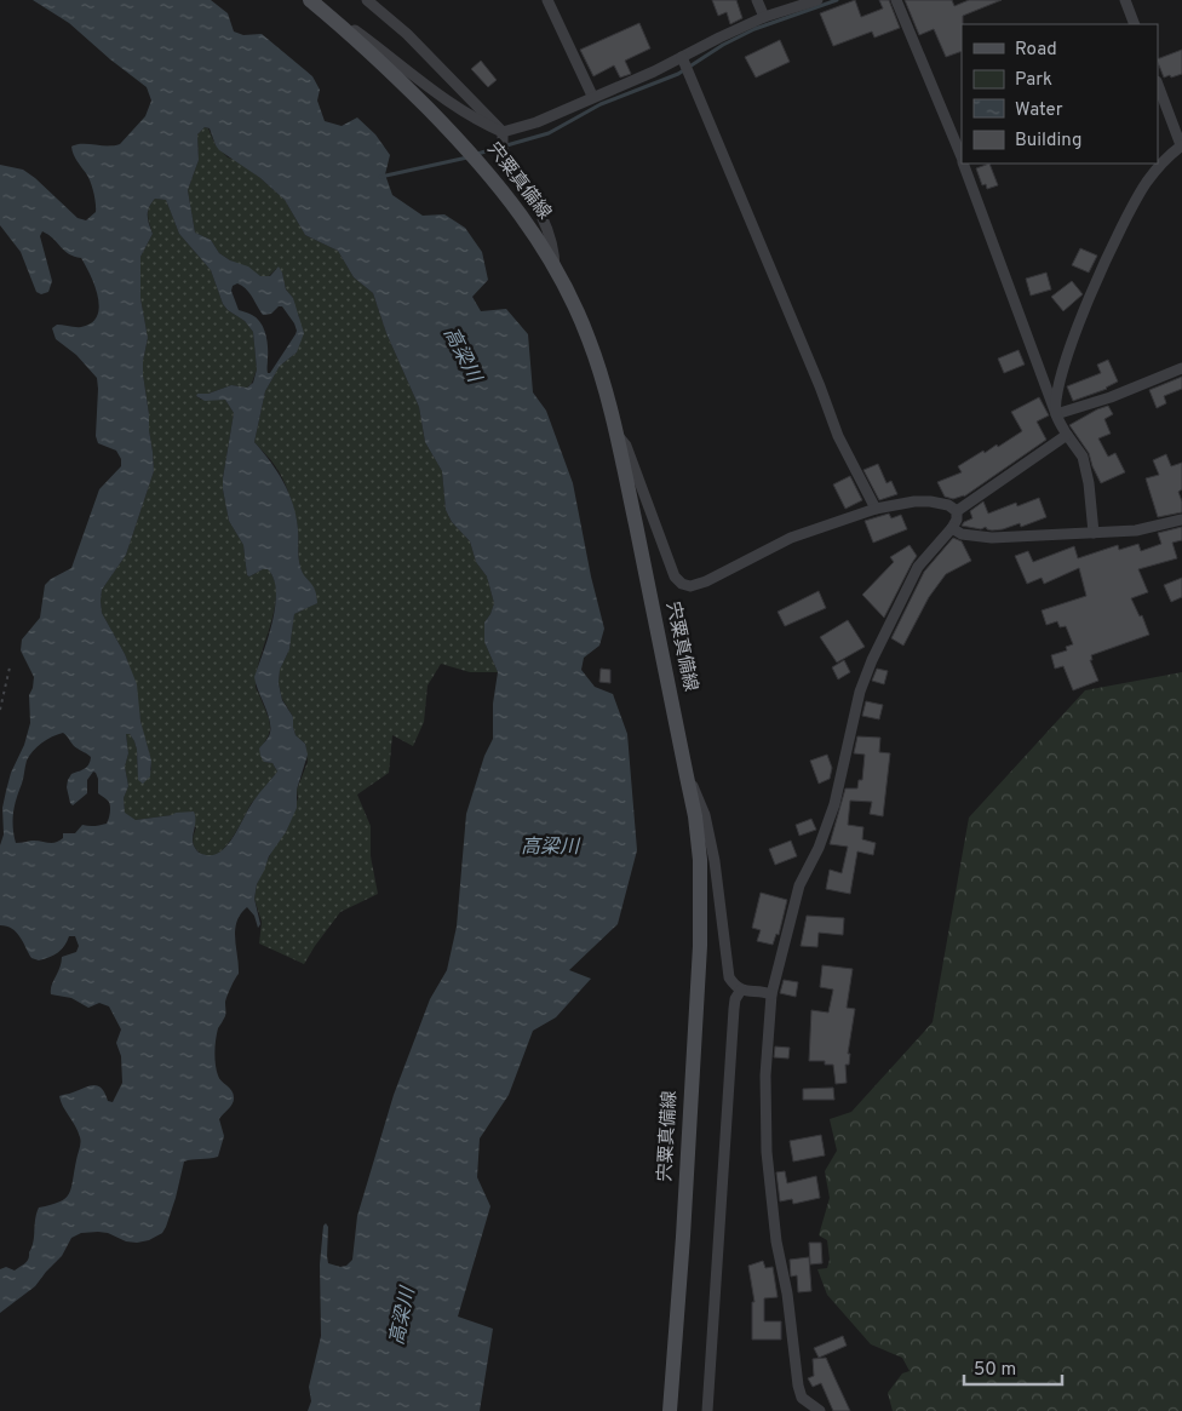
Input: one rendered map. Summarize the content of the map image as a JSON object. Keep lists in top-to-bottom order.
{
  "streets": {
    "main road": ["宍粟真備線"]
  },
  "water": ["高梁川"],
  "legend": [
    "Road",
    "Park",
    "Water",
    "Building"
  ],
  "scale_bar": "50 m"
}
